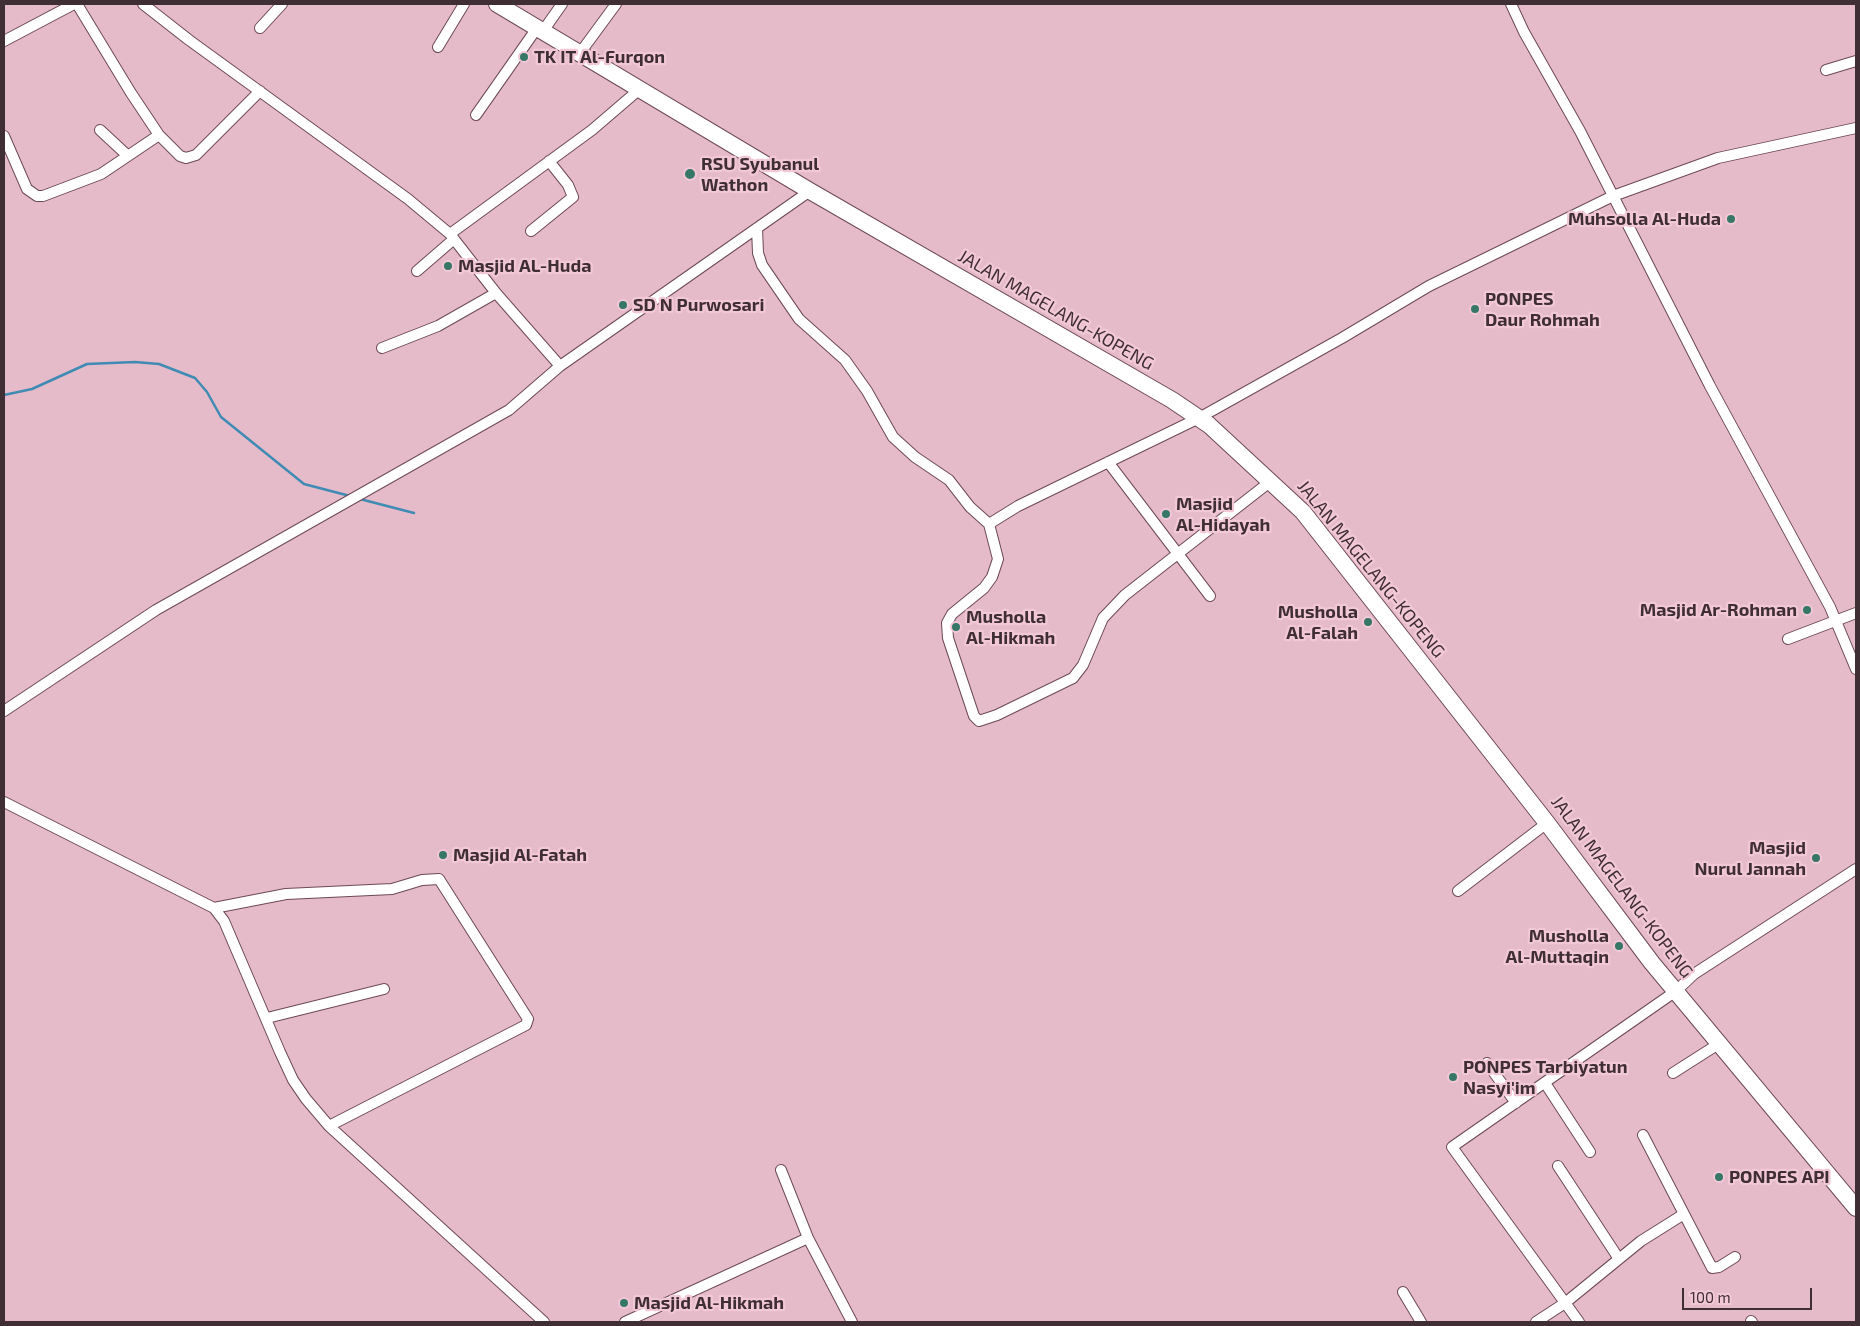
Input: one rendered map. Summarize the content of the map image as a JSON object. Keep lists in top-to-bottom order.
{
  "streets": {
    "main road": ["JALAN MAGELANG-KOPENG"]
  },
  "places": [
    "TK IT Al-Furqon",
    "RSU Syubanul Wathon",
    "Muhsolla Al-Huda",
    "Masjid AL-Huda",
    "SD N Purwosari",
    "PONPES Daur Rohmah",
    "Masjid Al-Hidayah",
    "Masjid Ar-Rohman",
    "Musholla Al-Falah",
    "Musholla Al-Hikmah",
    "Masjid Al-Fatah",
    "Masjid Nurul Jannah",
    "Musholla Al-Muttaqin",
    "PONPES Tarbiyatun Nasyi'im",
    "PONPES API",
    "Masjid Al-Hikmah"
  ],
  "scale_bar": "100 m"
}
